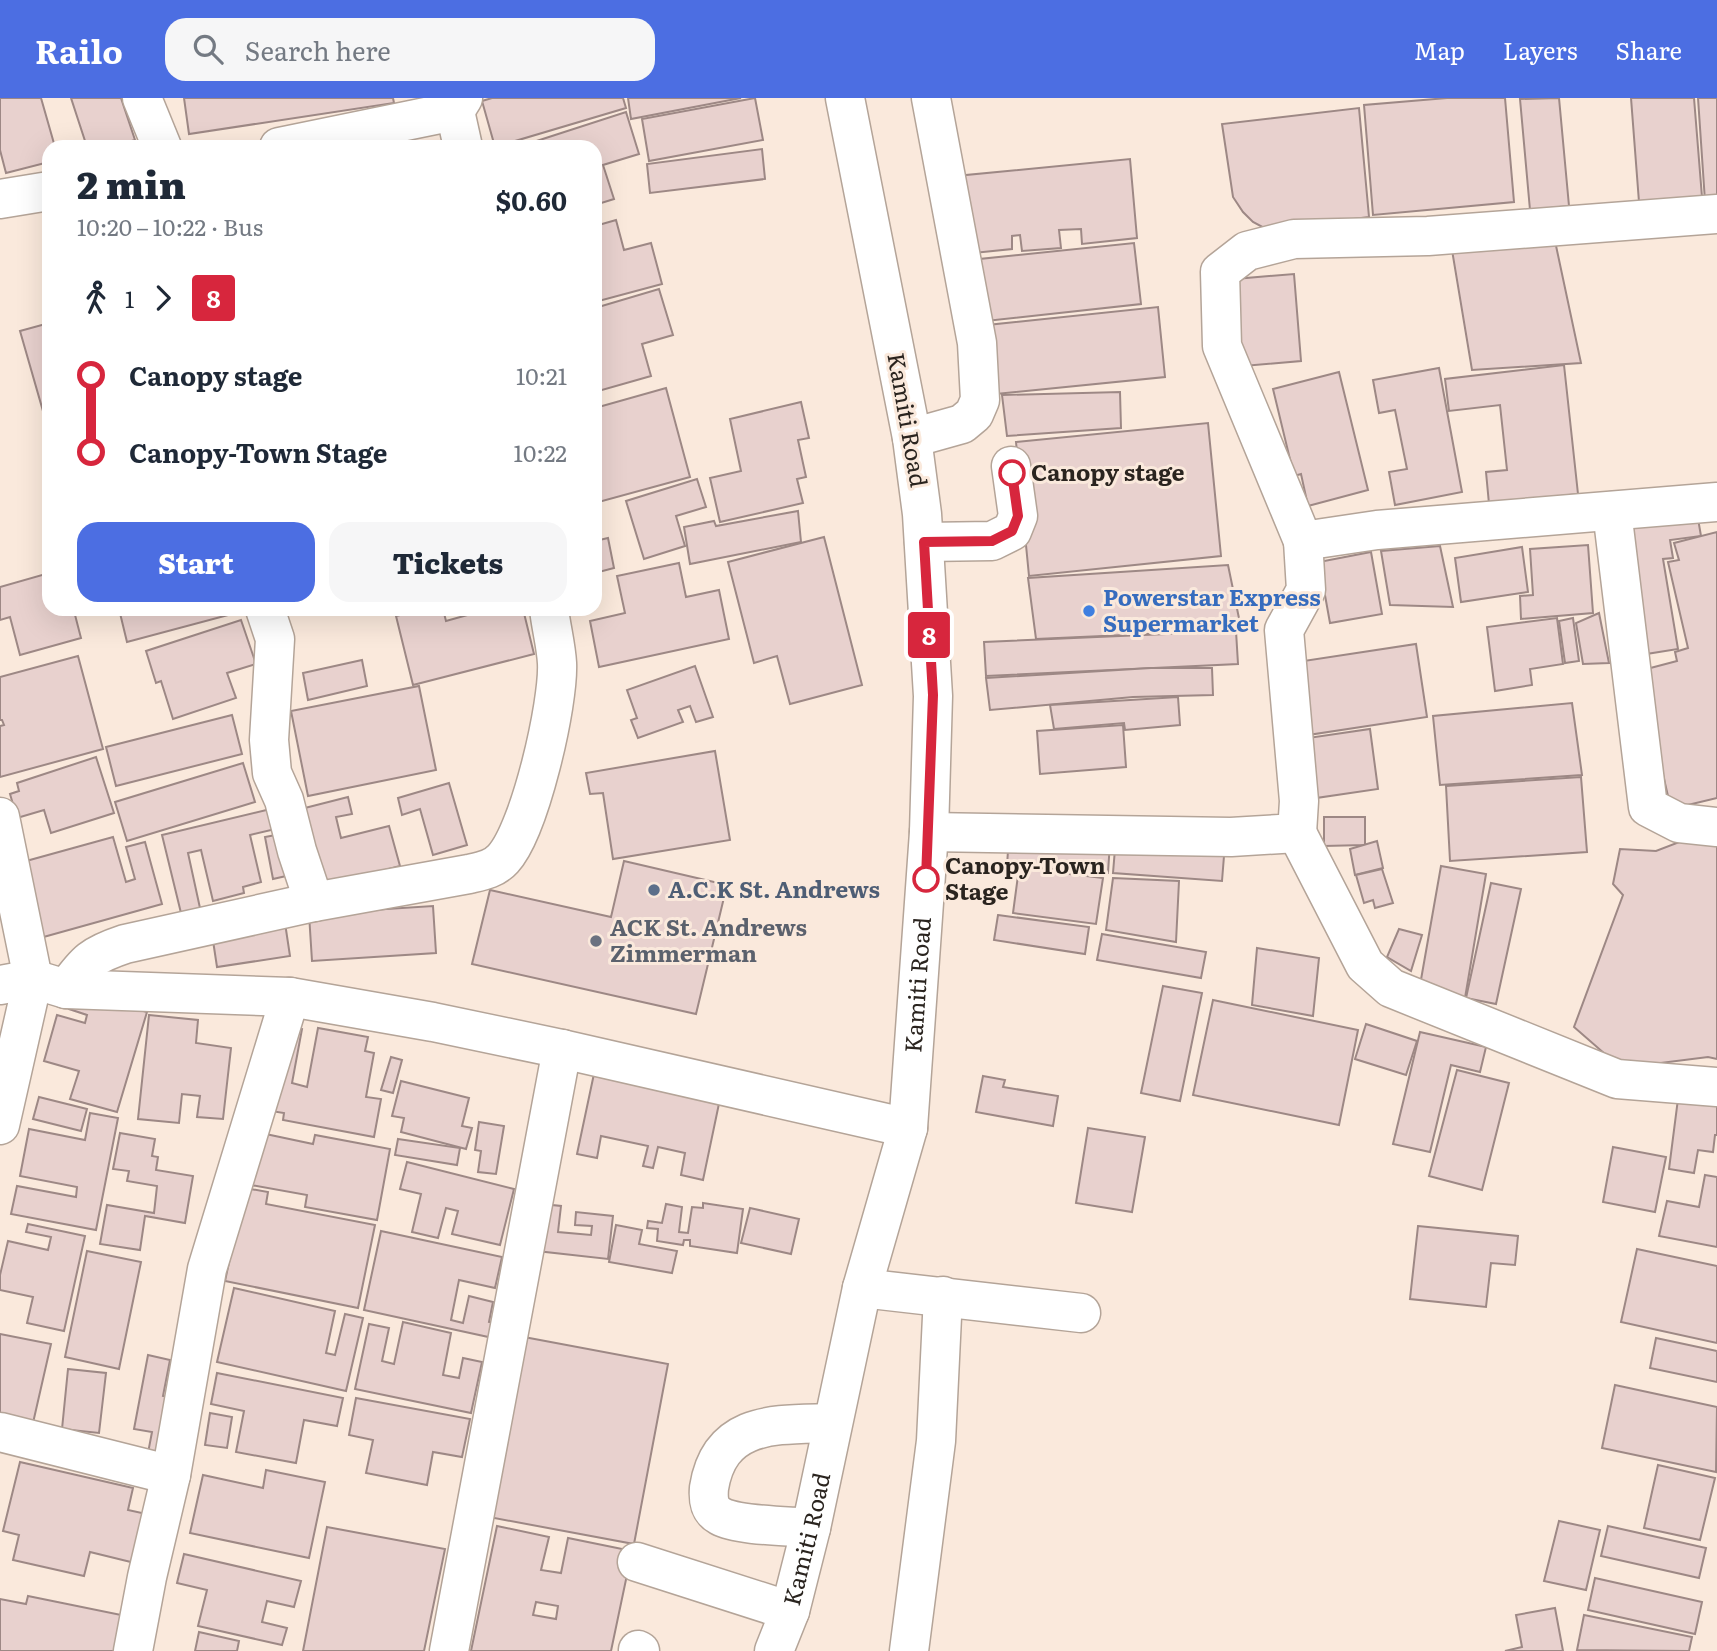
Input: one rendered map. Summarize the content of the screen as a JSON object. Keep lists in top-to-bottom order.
{
  "streets": {
    "street": ["Kamiti Road"]
  },
  "places": [
    "Canopy stage",
    "Powerstar Express Supermarket",
    "Canopy-Town Stage",
    "A.C.K St. Andrews",
    "ACK St. Andrews Zimmerman"
  ],
  "lines": ["bus line 8"],
  "page": {
    "header": "Railo",
    "search": "Search here",
    "nav": ["Map", "Layers", "Share"],
    "on_map": "8",
    "heading": ["2 min", "10:20 – 10:22 · Bus", "$0.60"],
    "legs": ["1", "8"],
    "list": [
      {
        "name": "Canopy stage",
        "value": "10:21"
      },
      {
        "name": "Canopy-Town Stage",
        "value": "10:22"
      }
    ],
    "buttons": ["Start", "Tickets"]
  }
}
